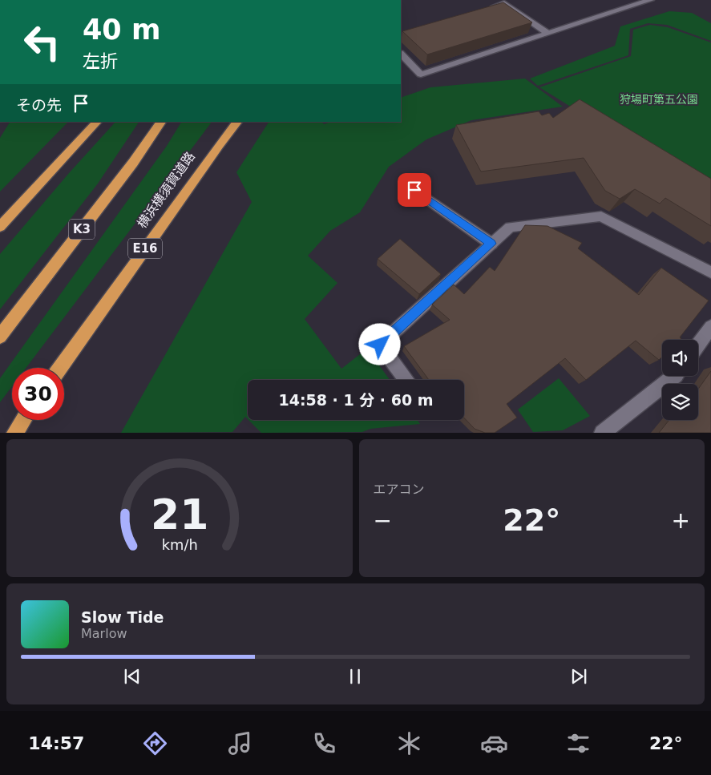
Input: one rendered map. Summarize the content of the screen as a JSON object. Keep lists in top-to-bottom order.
{
  "streets": {
    "highway": ["横浜横須賀道路", "K3", "E16"]
  },
  "parks": ["狩場町第五公園"],
  "page": {
    "turn": ["40 m", "左折"],
    "then": "その先",
    "limit": "30",
    "trip": "14:58 · 1 分 · 60 m",
    "tile": "エアコン",
    "heat": ["−", "22°", "+"],
    "song": ["Slow Tide", "Marlow"],
    "tabs": ["14:57", "22°"],
    "gauge": ["21", "km/h"]
  }
}
